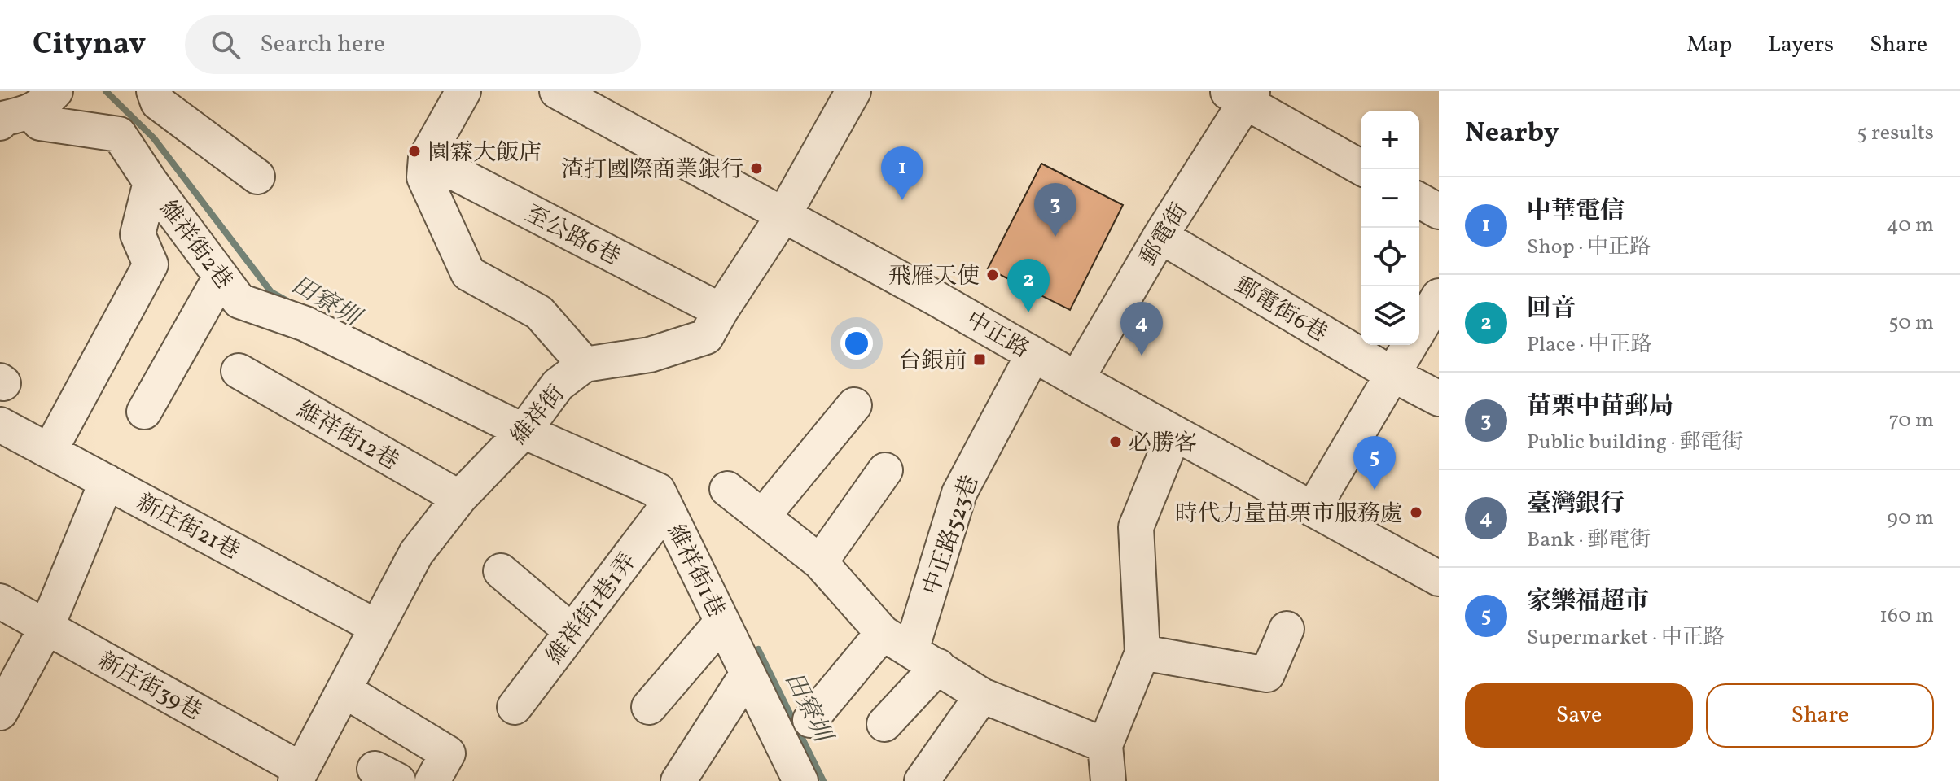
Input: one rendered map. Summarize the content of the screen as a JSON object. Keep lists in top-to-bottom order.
{
  "streets": {
    "street": [
      "郵電街",
      "至公路6巷",
      "維祥街2巷",
      "郵電街6巷",
      "中正路",
      "維祥街",
      "維祥街12巷",
      "新庄街21巷",
      "中正路523巷",
      "維祥街1巷",
      "維祥街1巷1弄",
      "新庄街39巷"
    ]
  },
  "crossings": [
    ["郵電街", "郵電街6巷"],
    ["郵電街", "中正路"],
    ["至公路6巷", "維祥街"],
    ["維祥街2巷", "維祥街"],
    ["維祥街2巷", "維祥街1巷"],
    ["中正路", "維祥街"],
    ["中正路", "中正路523巷"],
    ["維祥街", "維祥街12巷"],
    ["維祥街", "新庄街21巷"],
    ["維祥街", "維祥街1巷"],
    ["維祥街", "新庄街39巷"],
    ["維祥街1巷", "維祥街1巷1弄"]
  ],
  "water": ["田寮圳"],
  "places": {
    "other": [
      "園霖大飯店",
      "渣打國際商業銀行",
      "飛雁天使",
      "必勝客",
      "時代力量苗栗市服務處"
    ],
    "transit": ["台銀前"]
  },
  "page": {
    "header": "Citynav",
    "search": "Search here",
    "nav": ["Map", "Layers", "Share"],
    "heading": ["Nearby", "5 results"],
    "map_buttons": ["+", "−"],
    "pins": [
      "1",
      "3",
      "2",
      "4",
      "5"
    ],
    "list": [
      {
        "mark": "1",
        "name": "中華電信",
        "note": "Shop · 中正路",
        "value": "40 m"
      },
      {
        "mark": "2",
        "name": "回音",
        "note": "Place · 中正路",
        "value": "50 m"
      },
      {
        "mark": "3",
        "name": "苗栗中苗郵局",
        "note": "Public building · 郵電街",
        "value": "70 m"
      },
      {
        "mark": "4",
        "name": "臺灣銀行",
        "note": "Bank · 郵電街",
        "value": "90 m"
      },
      {
        "mark": "5",
        "name": "家樂福超市",
        "note": "Supermarket · 中正路",
        "value": "160 m"
      }
    ],
    "buttons": ["Save", "Share"]
  }
}
